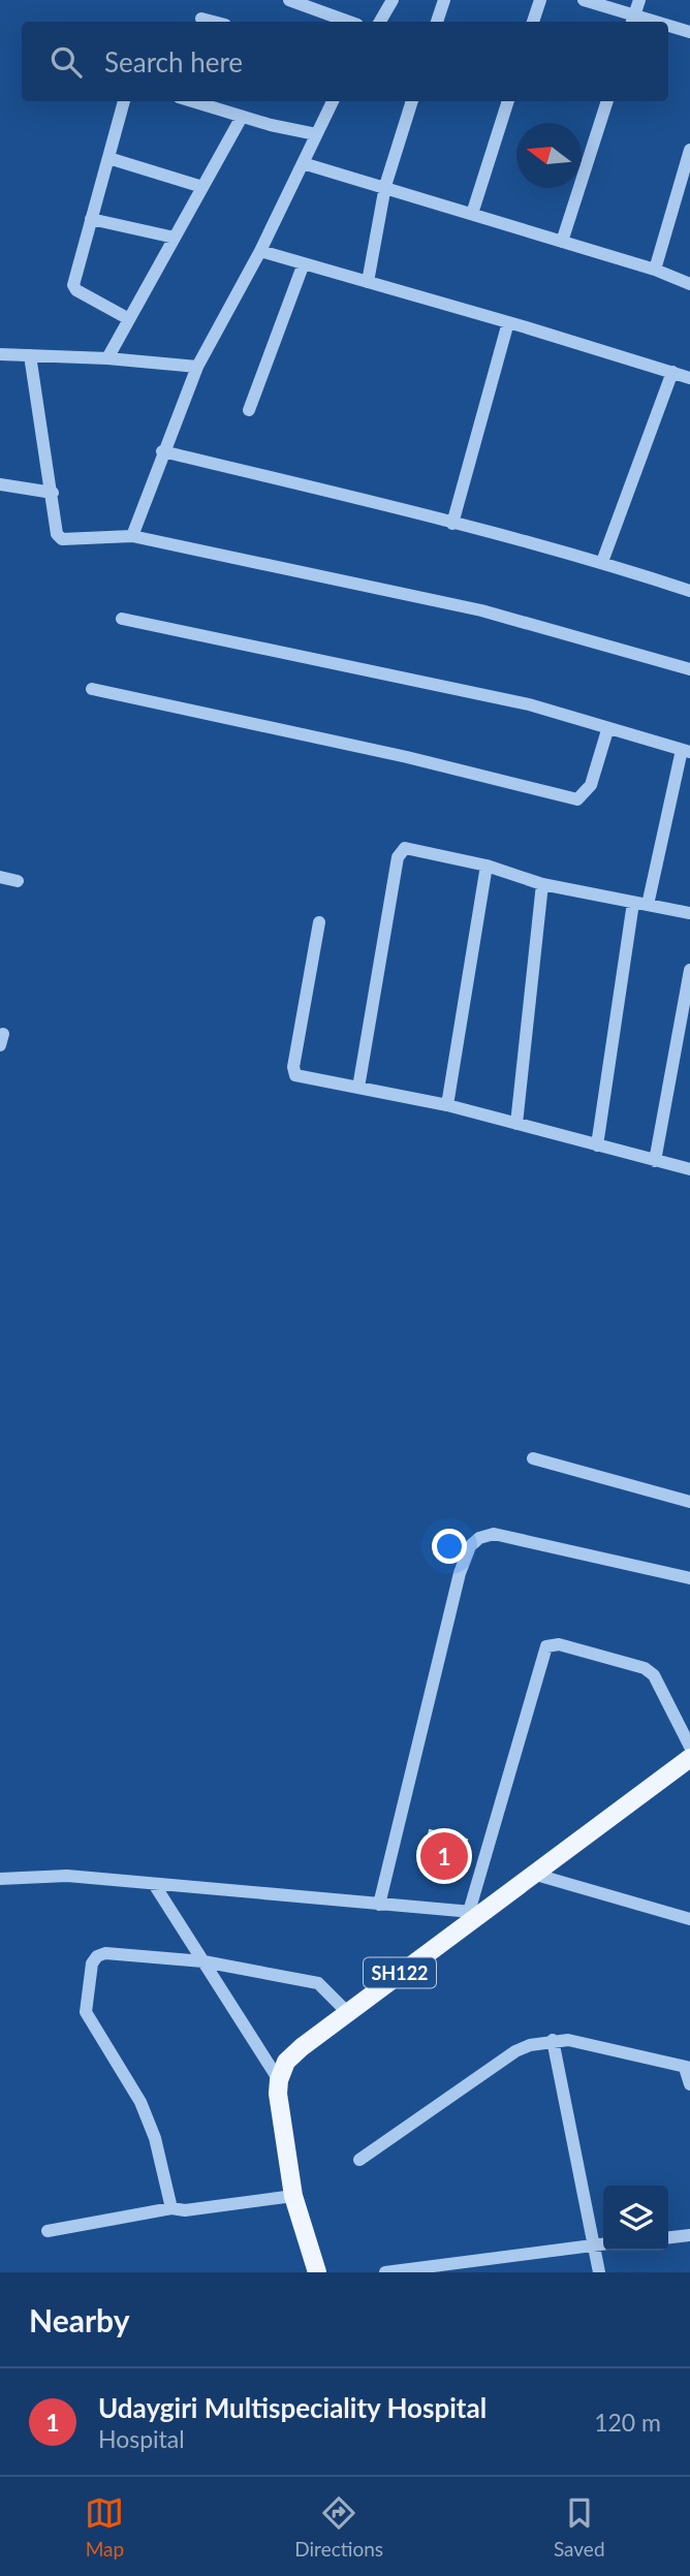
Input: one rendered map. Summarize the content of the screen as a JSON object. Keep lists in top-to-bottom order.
{
  "streets": {
    "main road": ["SH122"]
  },
  "north": "left",
  "page": {
    "search": "Search here",
    "pins": "1",
    "heading": "Nearby",
    "list": [
      {
        "mark": "1",
        "name": "Udaygiri Multispeciality Hospital",
        "note": "Hospital",
        "value": "120 m"
      }
    ],
    "nav": ["Map", "Directions", "Saved"]
  }
}
